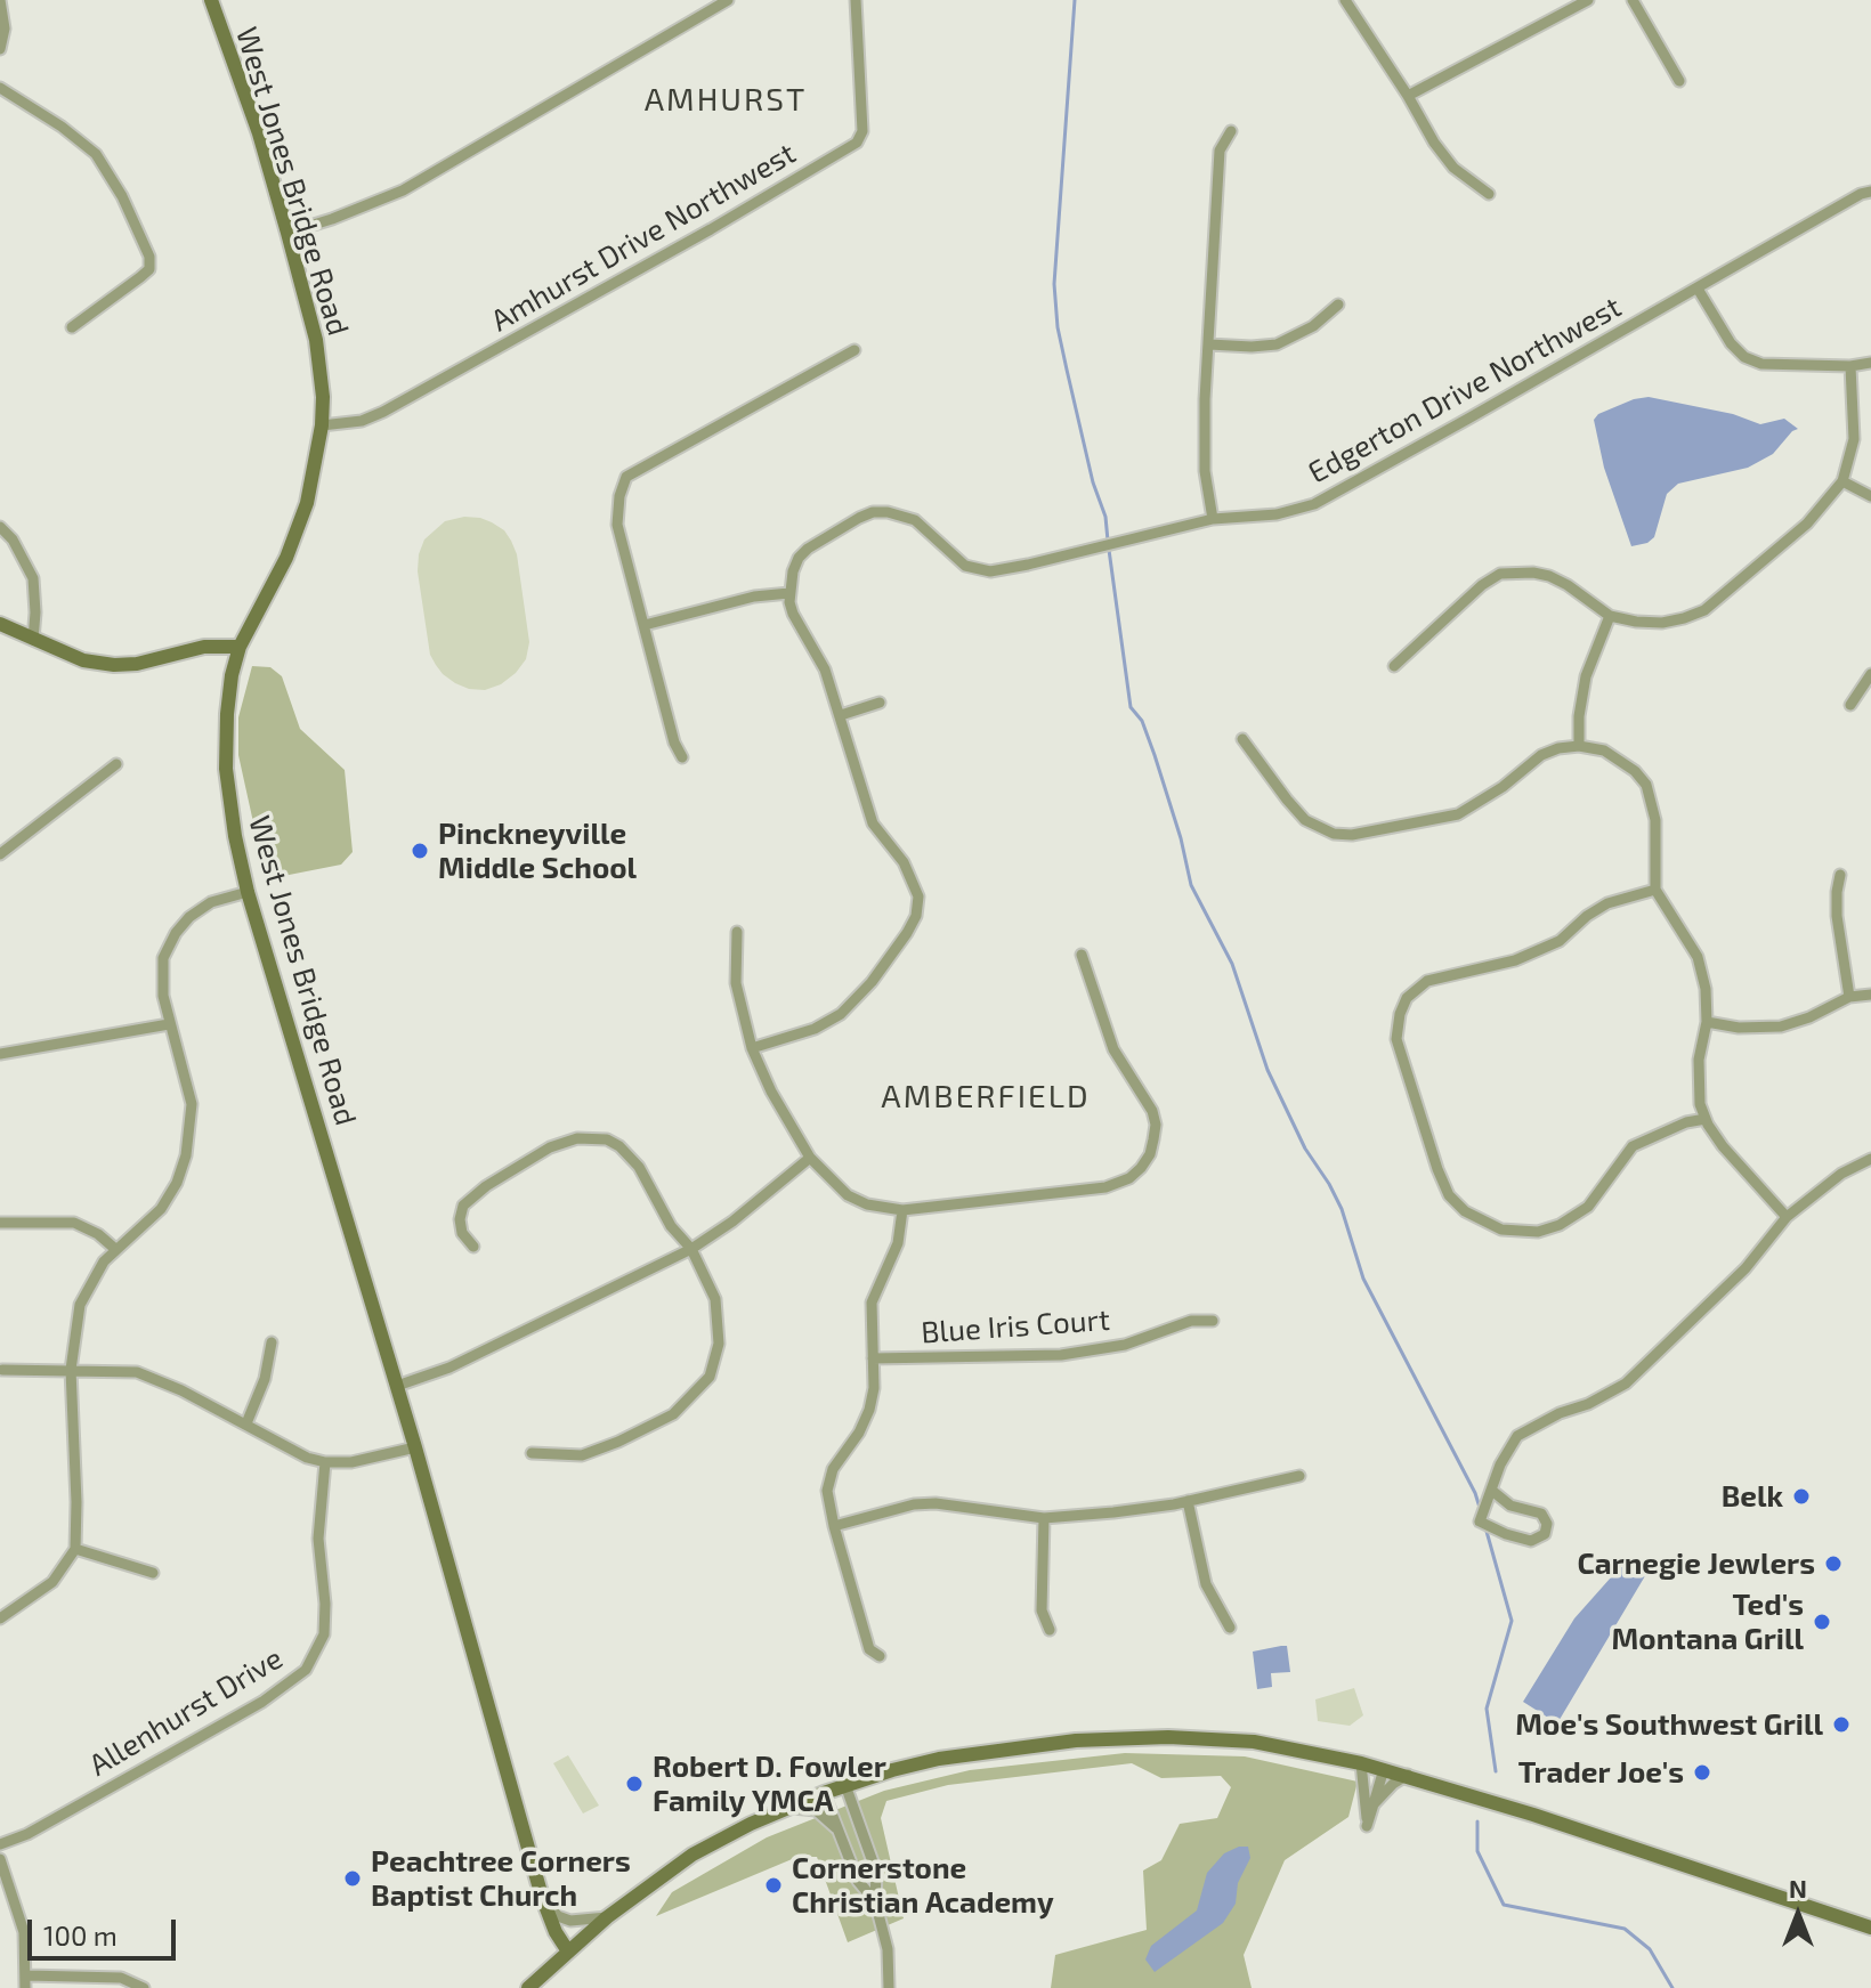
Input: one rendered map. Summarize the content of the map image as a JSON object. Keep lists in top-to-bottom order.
{
  "streets": {
    "street": [
      "West Jones Bridge Road",
      "Amhurst Drive Northwest",
      "Edgerton Drive Northwest",
      "Blue Iris Court",
      "Allenhurst Drive"
    ]
  },
  "crossings": [
    ["West Jones Bridge Road", "Amhurst Drive Northwest"]
  ],
  "districts": ["AMHURST", "AMBERFIELD"],
  "places": [
    "Pinckneyville Middle School",
    "Belk",
    "Carnegie Jewlers",
    "Ted's Montana Grill",
    "Moe's Southwest Grill",
    "Trader Joe's",
    "Robert D. Fowler Family YMCA",
    "Peachtree Corners Baptist Church",
    "Cornerstone Christian Academy"
  ],
  "scale_bar": "100 m",
  "north": "top"
}
